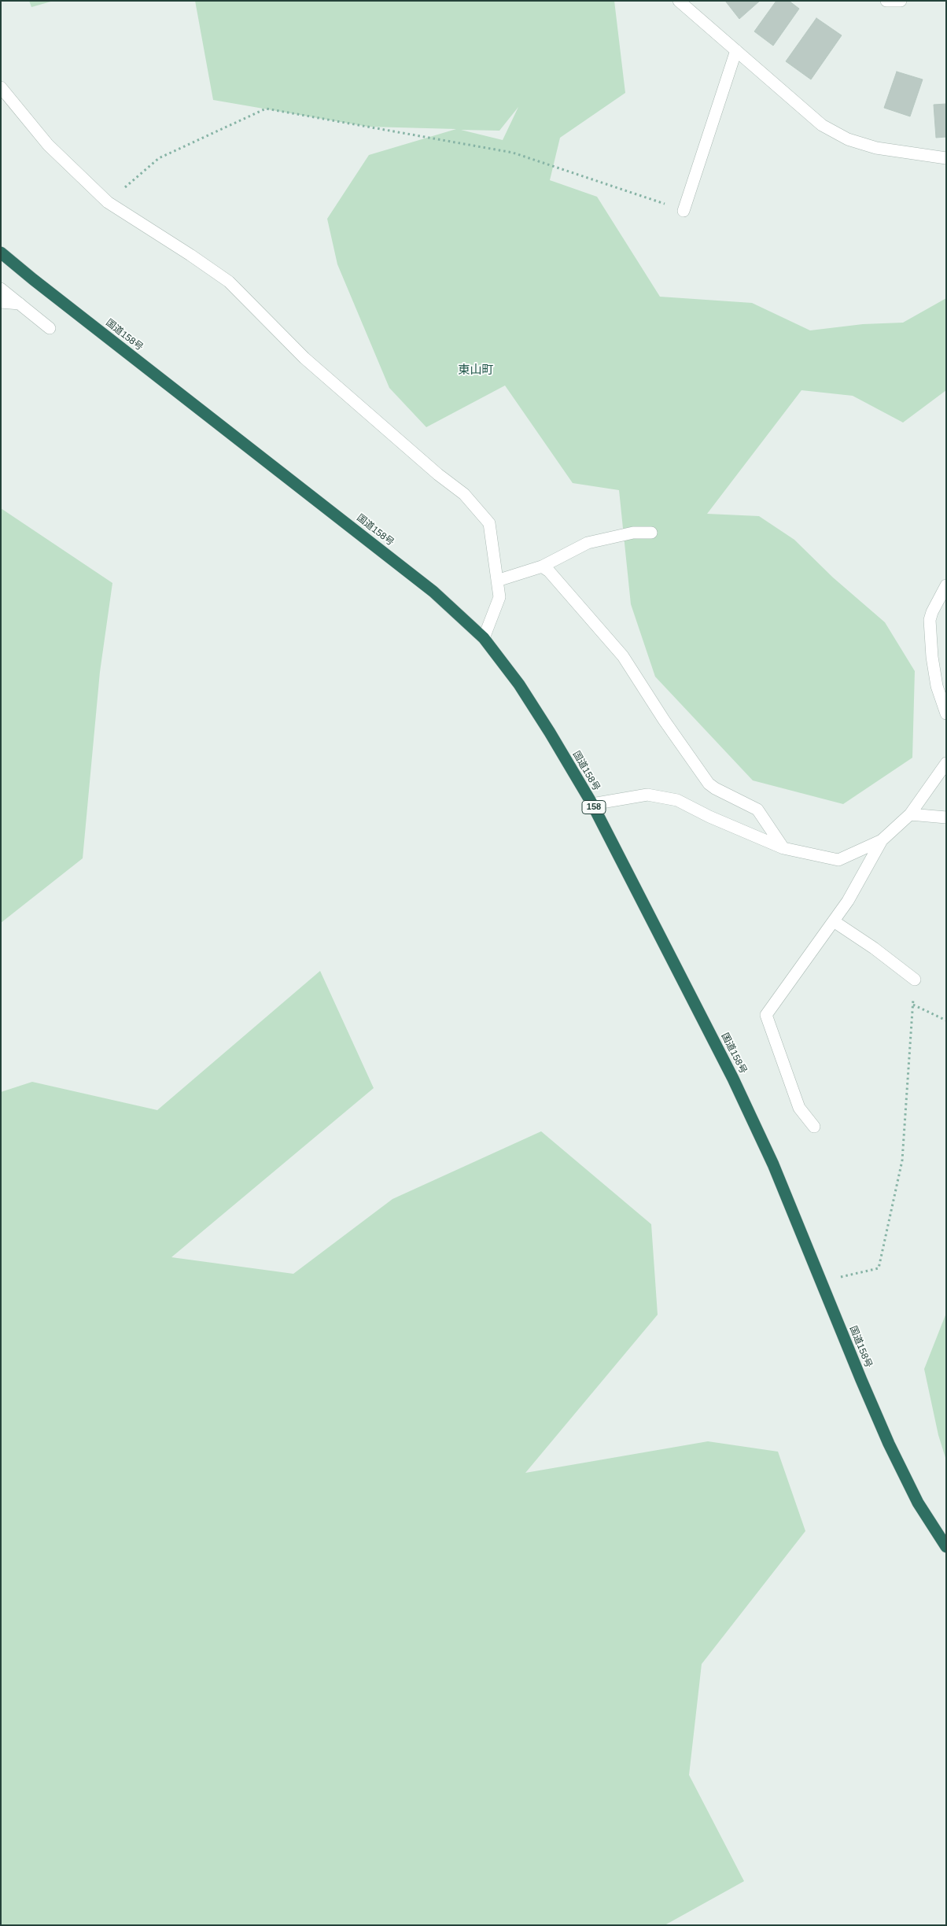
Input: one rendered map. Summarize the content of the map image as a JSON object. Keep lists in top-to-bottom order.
{
  "streets": {
    "highway": ["国道158号", "158"]
  },
  "districts": ["東山町"]
}
